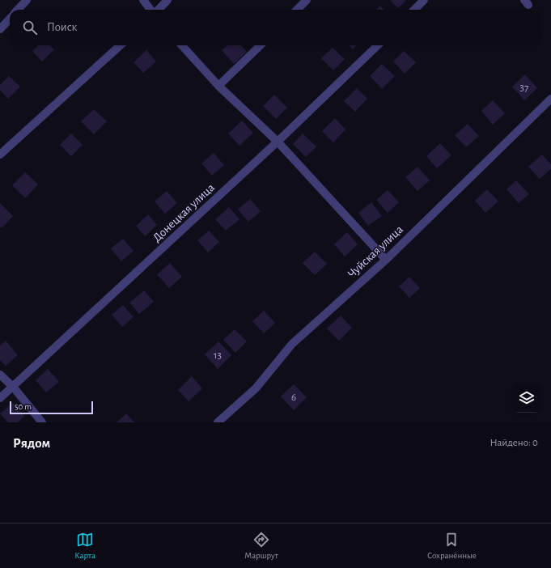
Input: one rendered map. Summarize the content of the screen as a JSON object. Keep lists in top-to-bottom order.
{
  "streets": {
    "street": ["Донецкая улица", "Чуйская улица"]
  },
  "house_numbers": ["37", "13", "6"],
  "scale_bar": "50 m",
  "page": {
    "search": "Поиск",
    "scale": "50 m",
    "heading": ["Рядом", "Найдено: 0"],
    "nav": ["Карта", "Маршрут", "Сохранённые"]
  }
}
